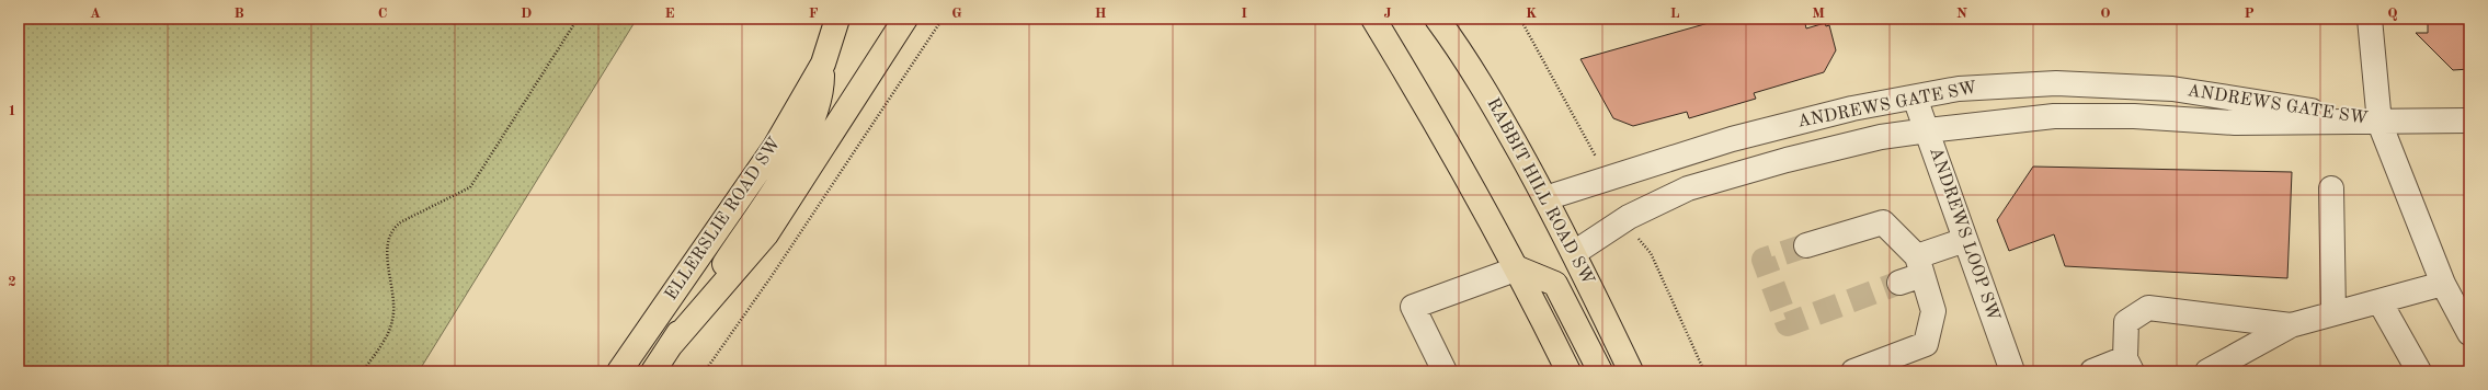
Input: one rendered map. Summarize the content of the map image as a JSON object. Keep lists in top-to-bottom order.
{
  "streets": {
    "main road": ["RABBIT HILL ROAD SW", "ELLERSLIE ROAD SW"],
    "street": ["ANDREWS GATE SW", "ANDREWS LOOP SW"]
  },
  "crossings": [
    ["ANDREWS GATE SW", "RABBIT HILL ROAD SW"],
    ["ANDREWS GATE SW", "ANDREWS LOOP SW"]
  ],
  "grid": {
    "columns": [
      "A",
      "B",
      "C",
      "D",
      "E",
      "F",
      "G",
      "H",
      "I",
      "J",
      "K",
      "L",
      "M",
      "N",
      "O",
      "P",
      "Q"
    ],
    "rows": ["1", "2"]
  }
}
